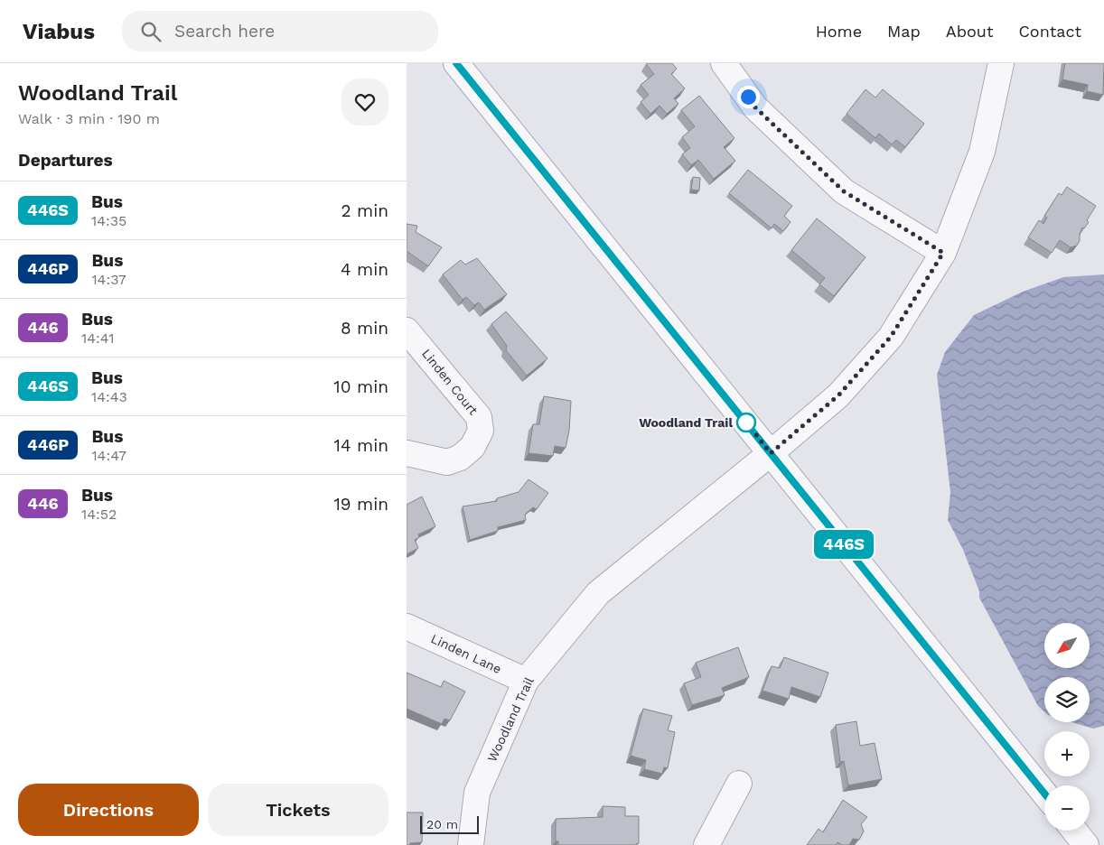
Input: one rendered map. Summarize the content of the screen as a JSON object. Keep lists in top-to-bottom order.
{
  "streets": {
    "street": ["Linden Court", "Linden Lane", "Woodland Trail"]
  },
  "crossings": [
    ["Linden Lane", "Woodland Trail"]
  ],
  "places": ["Woodland Trail"],
  "lines": ["bus line 446S"],
  "scale_bar": "20 m",
  "north": "bottom left",
  "page": {
    "header": "Viabus",
    "search": "Search here",
    "nav": [
      "Home",
      "Map",
      "About",
      "Contact"
    ],
    "heading": [
      ["Woodland Trail", "Walk · 3 min · 190 m"],
      "Departures"
    ],
    "on_map": "446S",
    "list": [
      {
        "mark": "446S",
        "name": "Bus",
        "note": "14:35",
        "value": "2 min"
      },
      {
        "mark": "446P",
        "name": "Bus",
        "note": "14:37",
        "value": "4 min"
      },
      {
        "mark": "446",
        "name": "Bus",
        "note": "14:41",
        "value": "8 min"
      },
      {
        "mark": "446S",
        "name": "Bus",
        "note": "14:43",
        "value": "10 min"
      },
      {
        "mark": "446P",
        "name": "Bus",
        "note": "14:47",
        "value": "14 min"
      },
      {
        "mark": "446",
        "name": "Bus",
        "note": "14:52",
        "value": "19 min"
      }
    ],
    "map_buttons": ["+", "−"],
    "buttons": ["Directions", "Tickets"],
    "scale": "20 m"
  }
}
